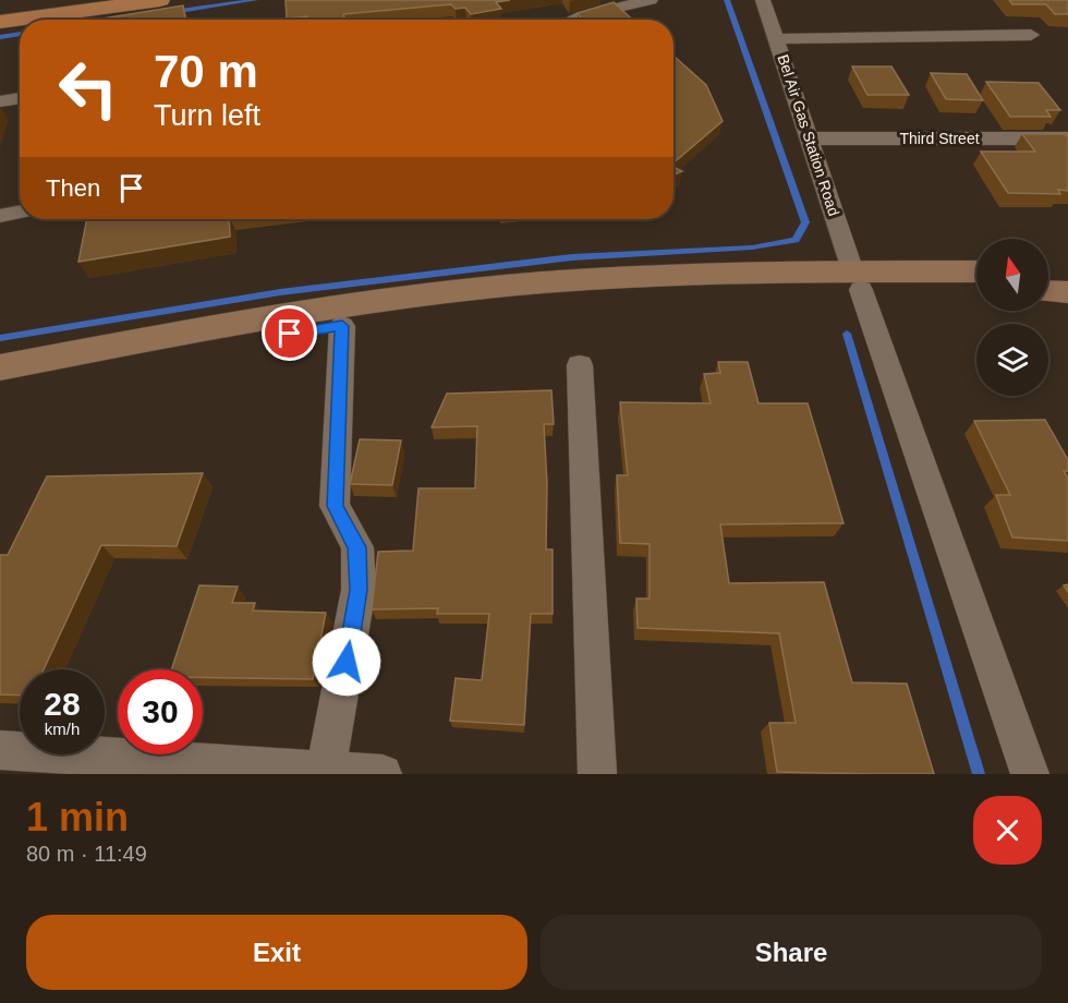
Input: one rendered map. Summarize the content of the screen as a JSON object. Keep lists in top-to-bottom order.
{
  "streets": {
    "street": ["Bel Air Gas Station Road", "Third Street"]
  },
  "crossings": [
    ["Bel Air Gas Station Road", "Third Street"]
  ],
  "north": "top",
  "page": {
    "turn": ["70 m", "Turn left"],
    "then": "Then",
    "speed": "28 km/h",
    "limit": "30",
    "heading": ["1 min", "80 m · 11:49"],
    "buttons": ["Exit", "Share"]
  }
}
